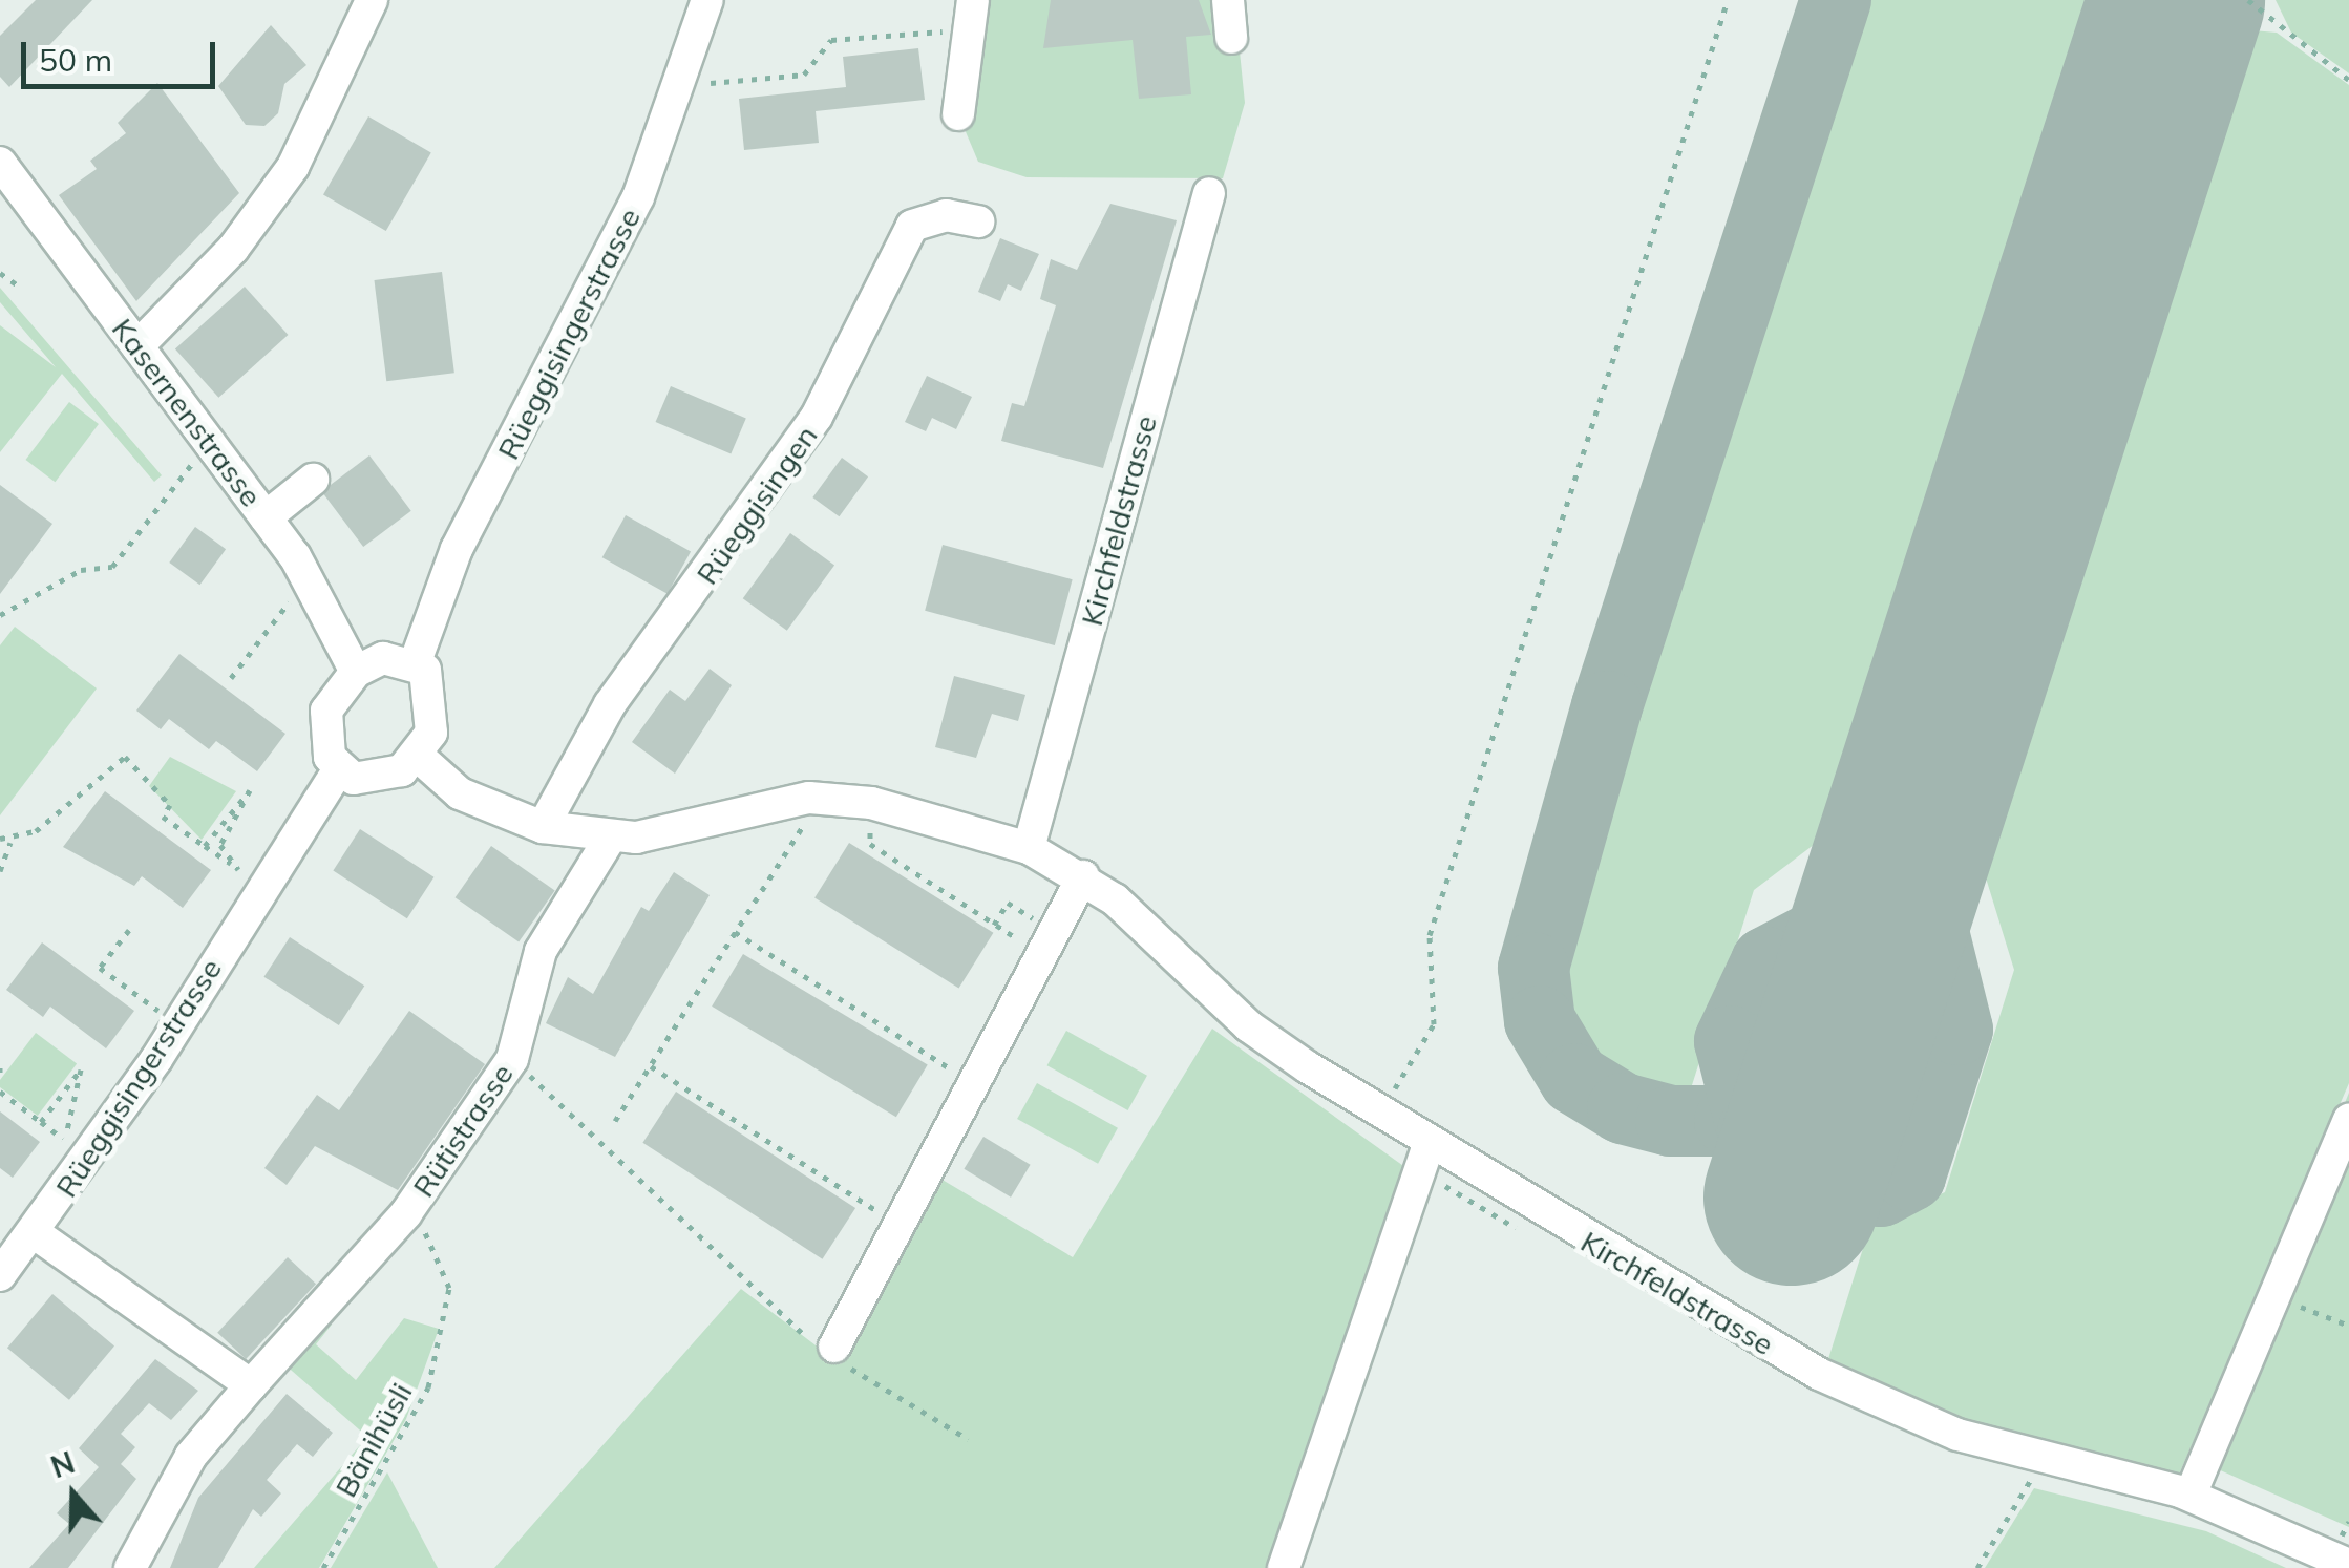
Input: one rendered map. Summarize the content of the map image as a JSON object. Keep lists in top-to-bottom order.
{
  "streets": {
    "street": [
      "Rüeggisingerstrasse",
      "Kasernenstrasse",
      "Rüeggisingen",
      "Kirchfeldstrasse",
      "Rütistrasse"
    ],
    "path": ["Bänihüsli"]
  },
  "crossings": [
    ["Rüeggisingerstrasse", "Kasernenstrasse"],
    ["Rüeggisingerstrasse", "Kirchfeldstrasse"],
    ["Kasernenstrasse", "Kirchfeldstrasse"],
    ["Rüeggisingen", "Kirchfeldstrasse"],
    ["Kirchfeldstrasse", "Rütistrasse"],
    ["Rütistrasse", "Bänihüsli"]
  ],
  "scale_bar": "50 m",
  "north": "top"
}
